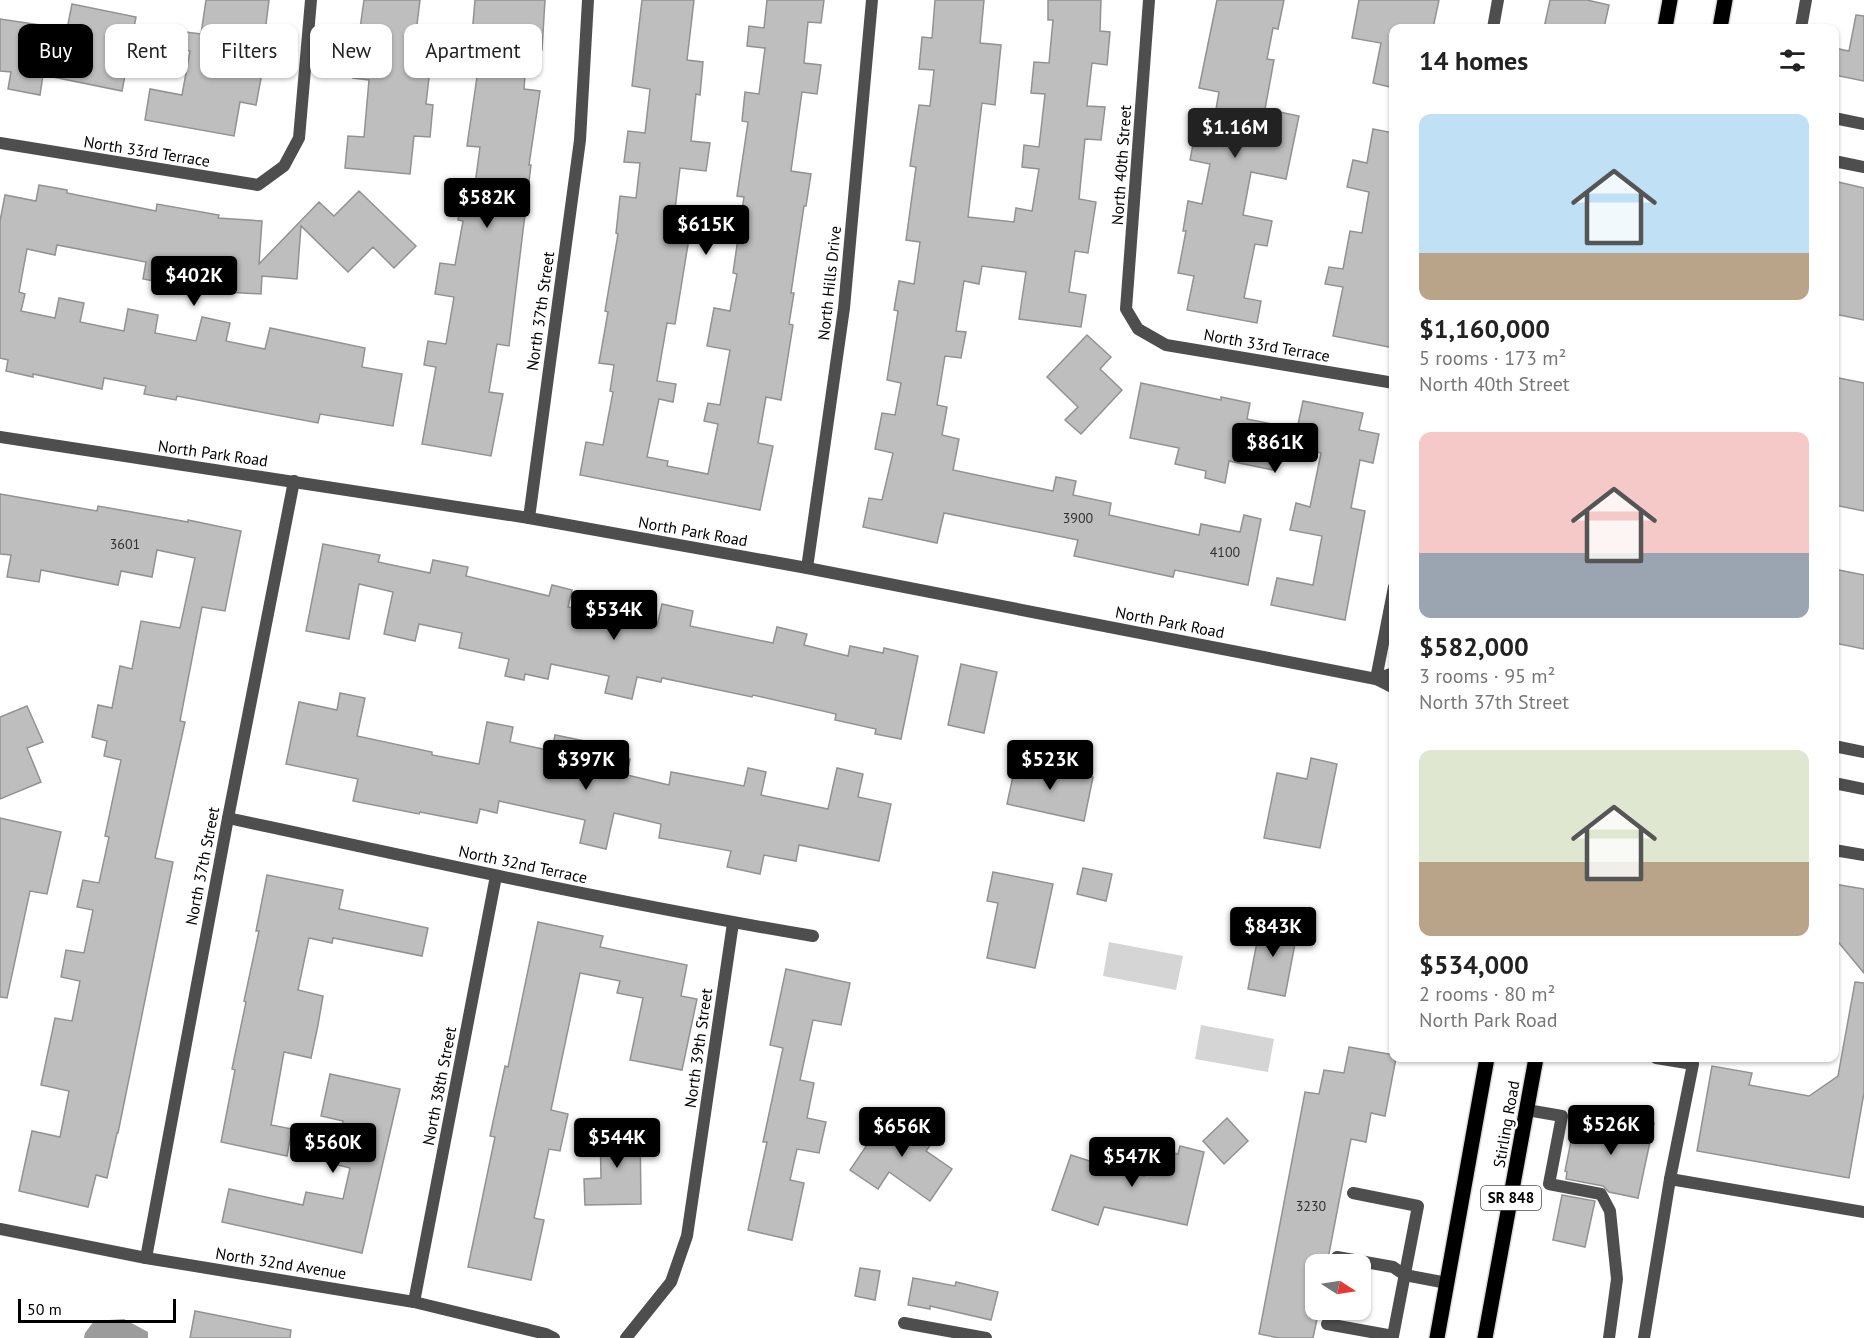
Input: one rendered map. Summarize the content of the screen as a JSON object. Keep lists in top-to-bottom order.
{
  "streets": {
    "main road": ["Stirling Road", "SR 848"],
    "street": [
      "North 33rd Terrace",
      "North 40th Street",
      "North Hills Drive",
      "North 37th Street",
      "North Park Road",
      "North 32nd Terrace",
      "North 39th Street",
      "North 38th Street",
      "North 32nd Avenue"
    ]
  },
  "crossings": [
    ["North 33rd Terrace", "North 40th Street"],
    ["North Hills Drive", "North Park Road"],
    ["North 37th Street", "North Park Road"],
    ["North 37th Street", "North 32nd Terrace"],
    ["North 37th Street", "North 32nd Avenue"],
    ["North 32nd Terrace", "North 39th Street"],
    ["North 32nd Terrace", "North 38th Street"],
    ["North 38th Street", "North 32nd Avenue"]
  ],
  "house_numbers": [
    "3900",
    "3601",
    "4100",
    "3230"
  ],
  "scale_bar": "50 m",
  "north": "right",
  "page": {
    "chip": [
      "Buy",
      "Rent",
      "Filters",
      "New",
      "Apartment"
    ],
    "heading": "14 homes",
    "list": [
      {
        "name": "$1,160,000",
        "note": "5 rooms · 173 m² · North 40th Street"
      },
      {
        "name": "$582,000",
        "note": "3 rooms · 95 m² · North 37th Street"
      },
      {
        "name": "$534,000",
        "note": "2 rooms · 80 m² · North Park Road"
      }
    ],
    "price": [
      "$1.16M",
      "$582K",
      "$615K",
      "$402K",
      "$861K",
      "$534K",
      "$397K",
      "$523K",
      "$843K",
      "$526K",
      "$656K",
      "$544K",
      "$560K",
      "$547K"
    ],
    "scale": "50 m"
  }
}
